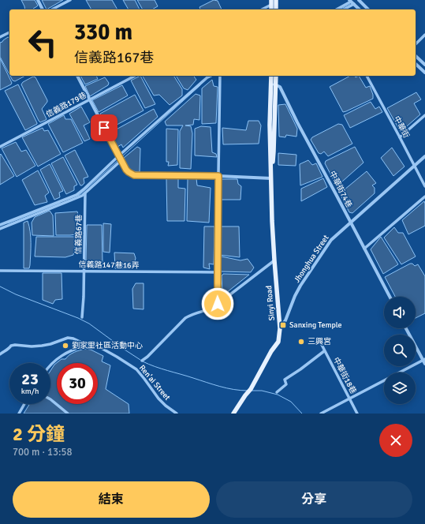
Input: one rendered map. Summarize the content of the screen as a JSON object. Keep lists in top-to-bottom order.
{
  "streets": {
    "main road": ["Sinyi Road"],
    "street": [
      "信義路179巷",
      "中華街",
      "中華街74巷",
      "信義路67巷",
      "Jhonghua Street",
      "信義路147巷16弄",
      "中華街18巷",
      "Ren'ai Street"
    ]
  },
  "crossings": [
    ["中華街", "Jhonghua Street"],
    ["中華街74巷", "Jhonghua Street"],
    ["中華街74巷", "Sinyi Road"],
    ["信義路67巷", "信義路147巷16弄"],
    ["Jhonghua Street", "Sinyi Road"]
  ],
  "places": {
    "transit": ["Sanxing Temple"],
    "other": ["三興宮", "劉家里社區活動中心"]
  },
  "page": {
    "turn": ["330 m", "信義路167巷"],
    "speed": "23 km/h",
    "limit": "30",
    "heading": ["2 分鐘", "700 m · 13:58"],
    "buttons": ["結束", "分享"]
  }
}
